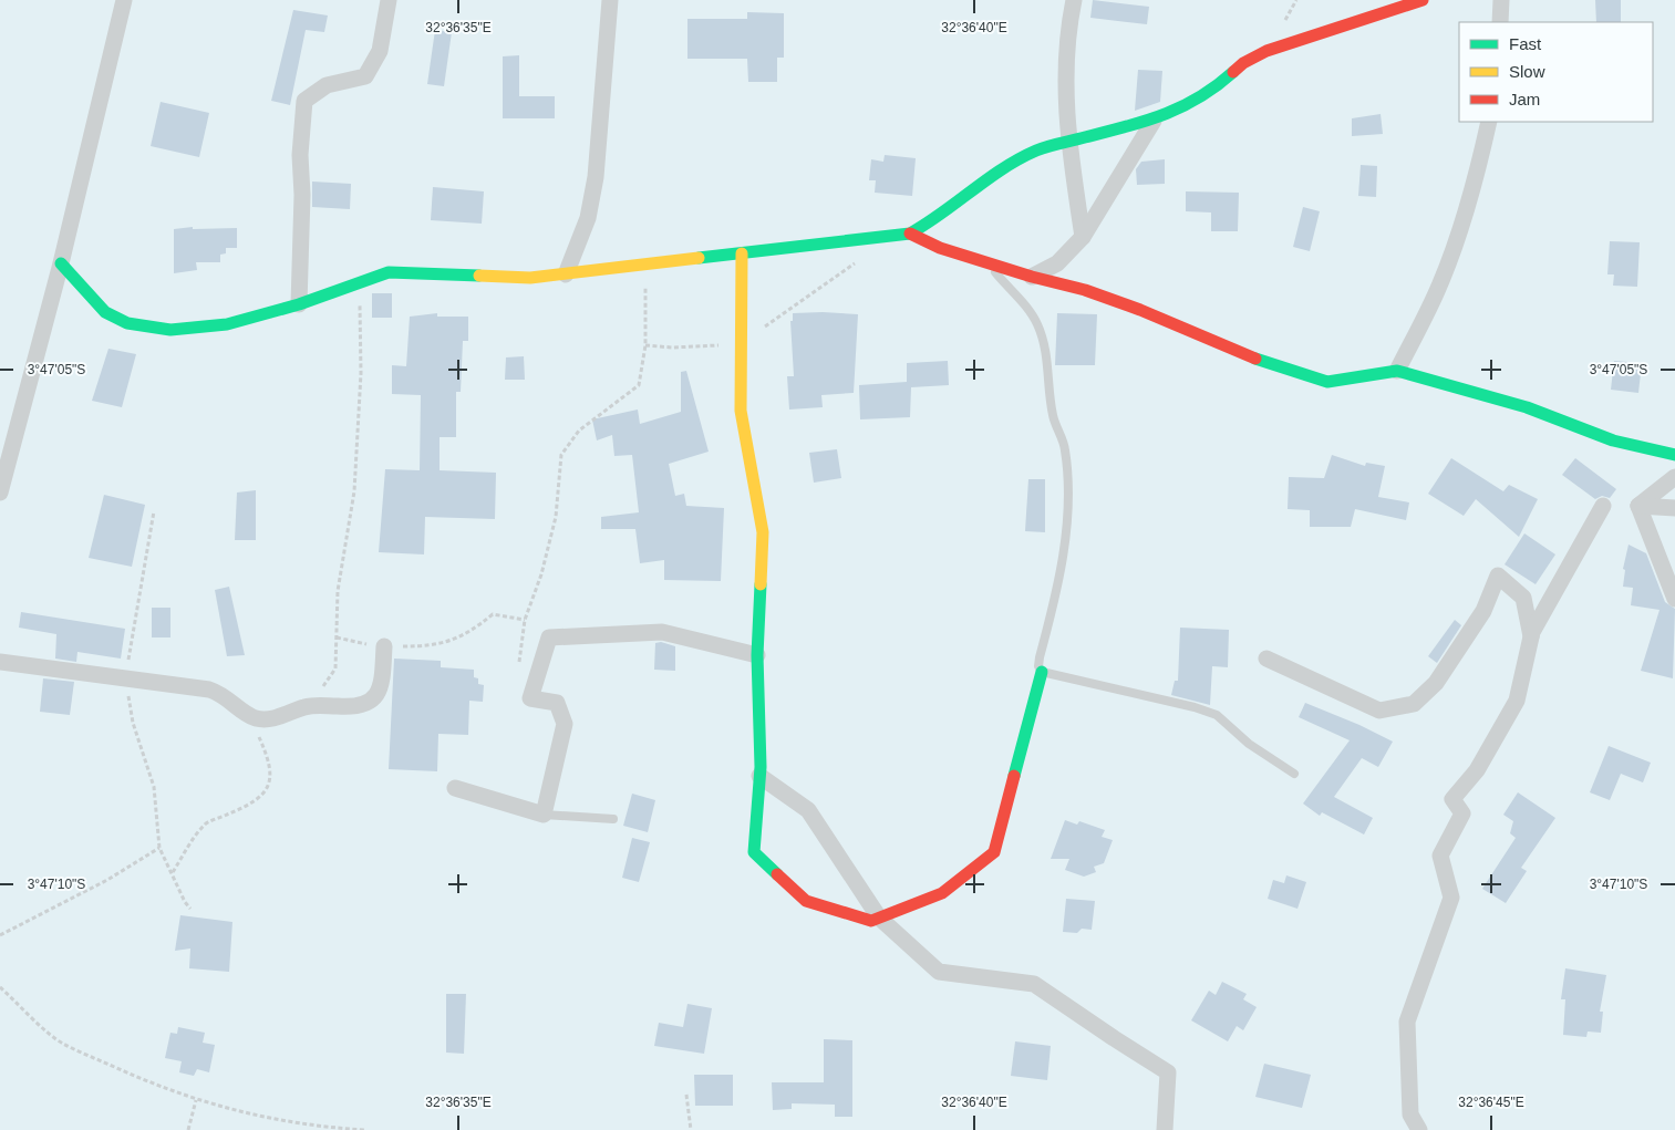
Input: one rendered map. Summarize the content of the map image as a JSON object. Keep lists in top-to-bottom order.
{
  "legend": ["Fast", "Slow", "Jam"],
  "coordinates": [
    "32°36'35\"E",
    "32°36'40\"E",
    "3°47'05\"S",
    "3°47'10\"S",
    "32°36'45\"E"
  ]
}
